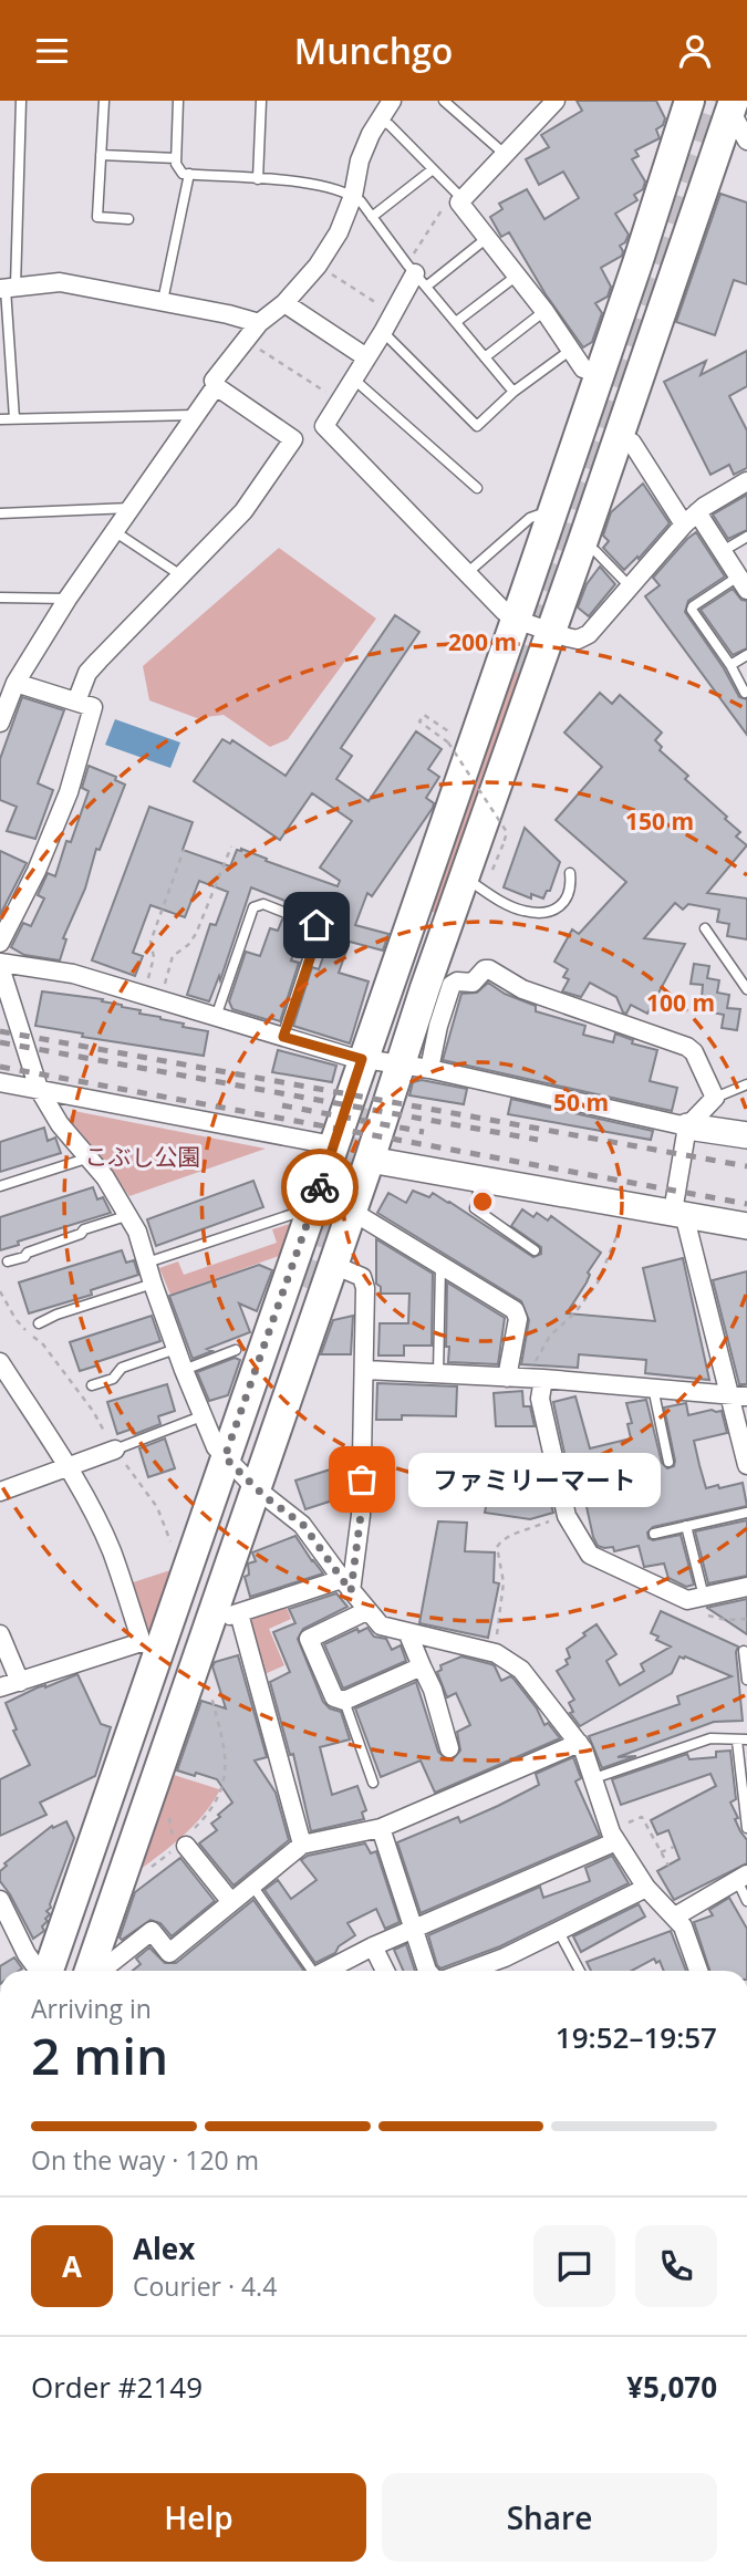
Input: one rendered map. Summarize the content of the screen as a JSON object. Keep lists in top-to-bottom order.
{
  "parks": ["こぶし公園"],
  "places": ["ファミリーマート"],
  "page": {
    "header": "Munchgo",
    "bubble": "ファミリーマート",
    "heading": ["2 min", "Arriving in", "19:52–19:57"],
    "panel": [
      "Alex",
      "Courier · 4.4",
      "Order #2149",
      "¥5,070"
    ],
    "bar": "On the way · 120 m",
    "round": "A",
    "buttons": ["Help", "Share"]
  },
  "rings": [
    "200 m",
    "150 m",
    "100 m",
    "50 m"
  ]
}
